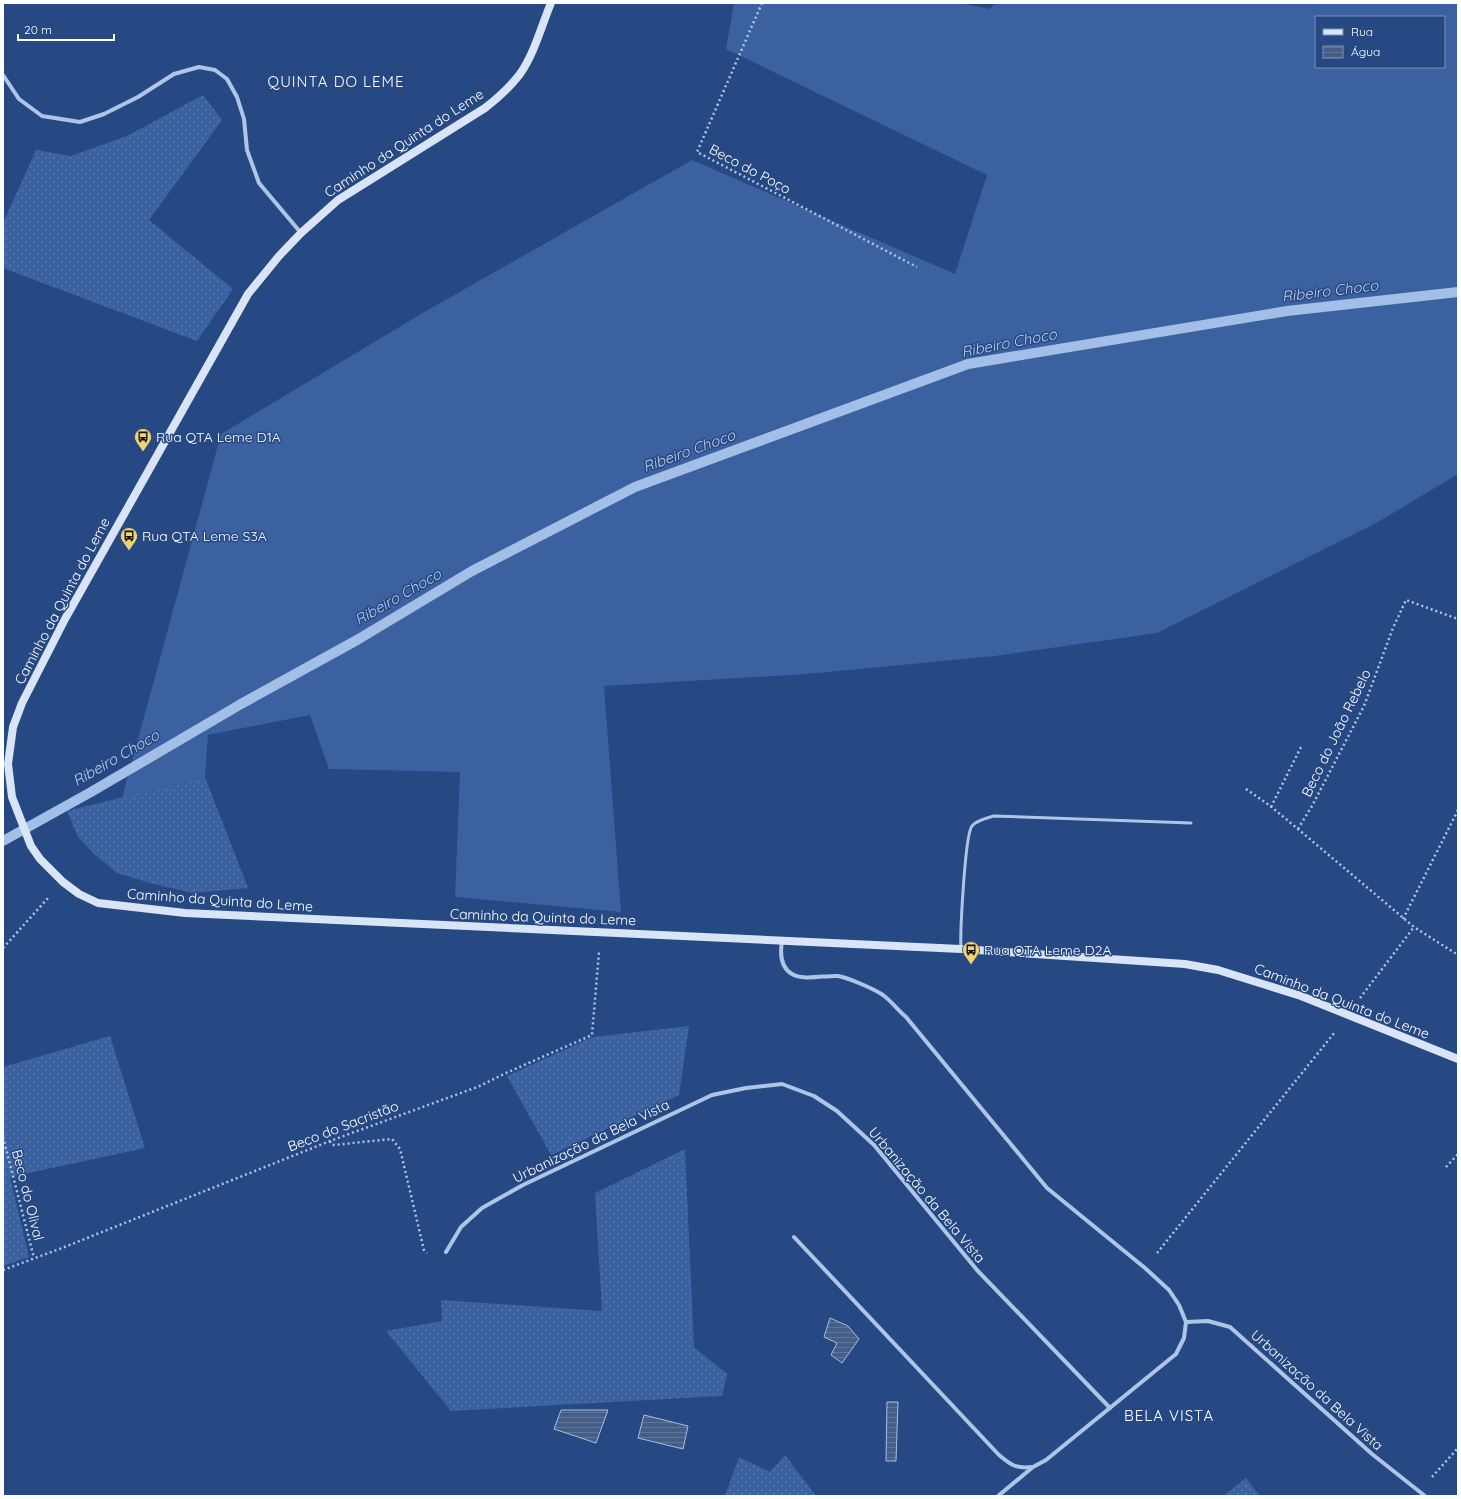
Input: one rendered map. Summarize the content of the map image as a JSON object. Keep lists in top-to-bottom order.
{
  "streets": {
    "street": ["Caminho da Quinta do Leme", "Urbanização da Bela Vista"],
    "path": [
      "Beco do Poço",
      "Beco do João Rebelo",
      "Beco do Sacristão",
      "Beco do Olival"
    ]
  },
  "crossings": [
    ["Caminho da Quinta do Leme", "Beco do Sacristão"],
    ["Beco do Sacristão", "Beco do Olival"]
  ],
  "districts": ["QUINTA DO LEME", "BELA VISTA"],
  "water": ["Ribeiro Choco"],
  "places": {
    "bus stop": ["Rua QTA Leme D1A", "Rua QTA Leme S3A", "Rua QTA Leme D2A"]
  },
  "legend": ["Rua", "Água"],
  "scale_bar": "20 m"
}
